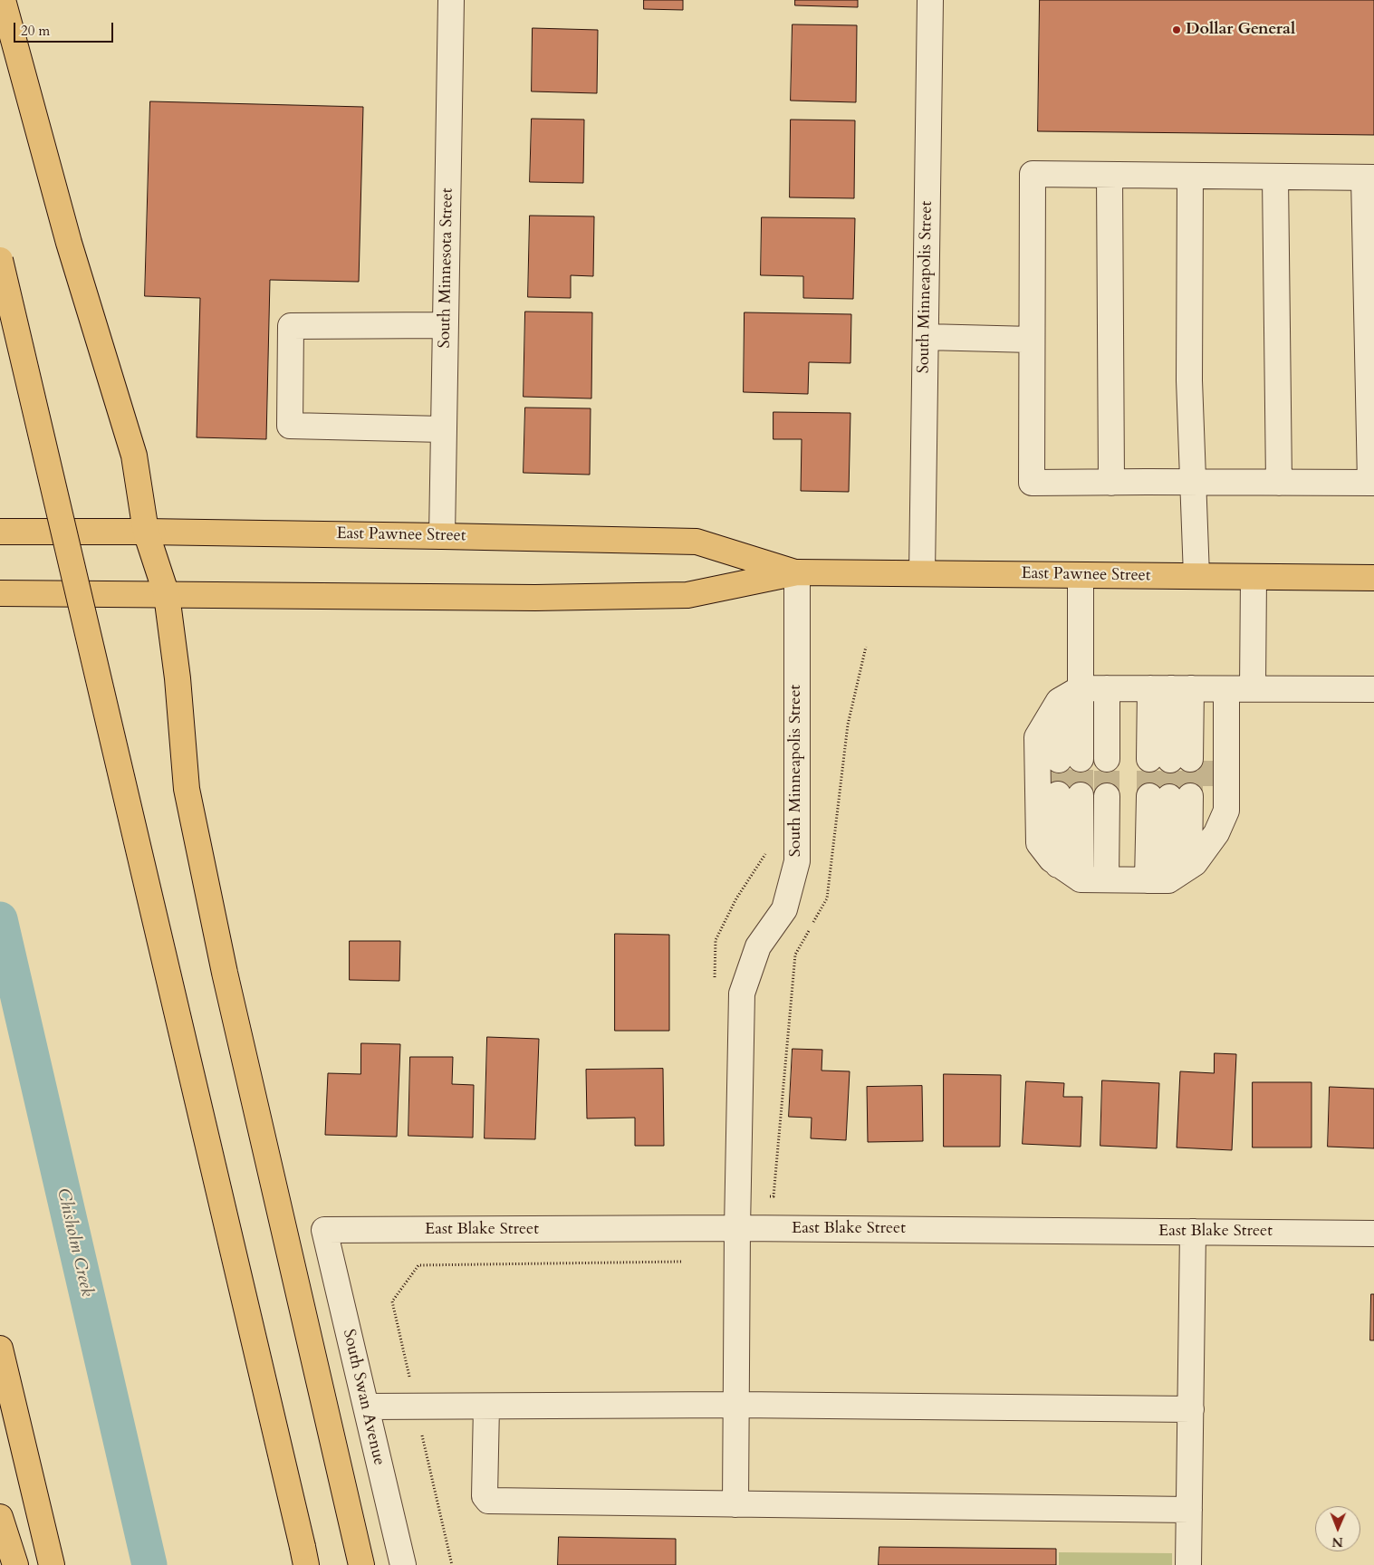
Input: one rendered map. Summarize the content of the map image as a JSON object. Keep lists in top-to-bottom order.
{
  "streets": {
    "main road": ["East Pawnee Street"],
    "street": [
      "South Minnesota Street",
      "South Minneapolis Street",
      "East Blake Street",
      "South Swan Avenue"
    ]
  },
  "crossings": [
    ["South Minnesota Street", "East Pawnee Street"],
    ["South Minneapolis Street", "East Pawnee Street"],
    ["South Minneapolis Street", "East Blake Street"],
    ["East Blake Street", "South Swan Avenue"]
  ],
  "water": ["Chisholm Creek"],
  "places": ["Dollar General"],
  "scale_bar": "20 m",
  "north": "bottom"
}
